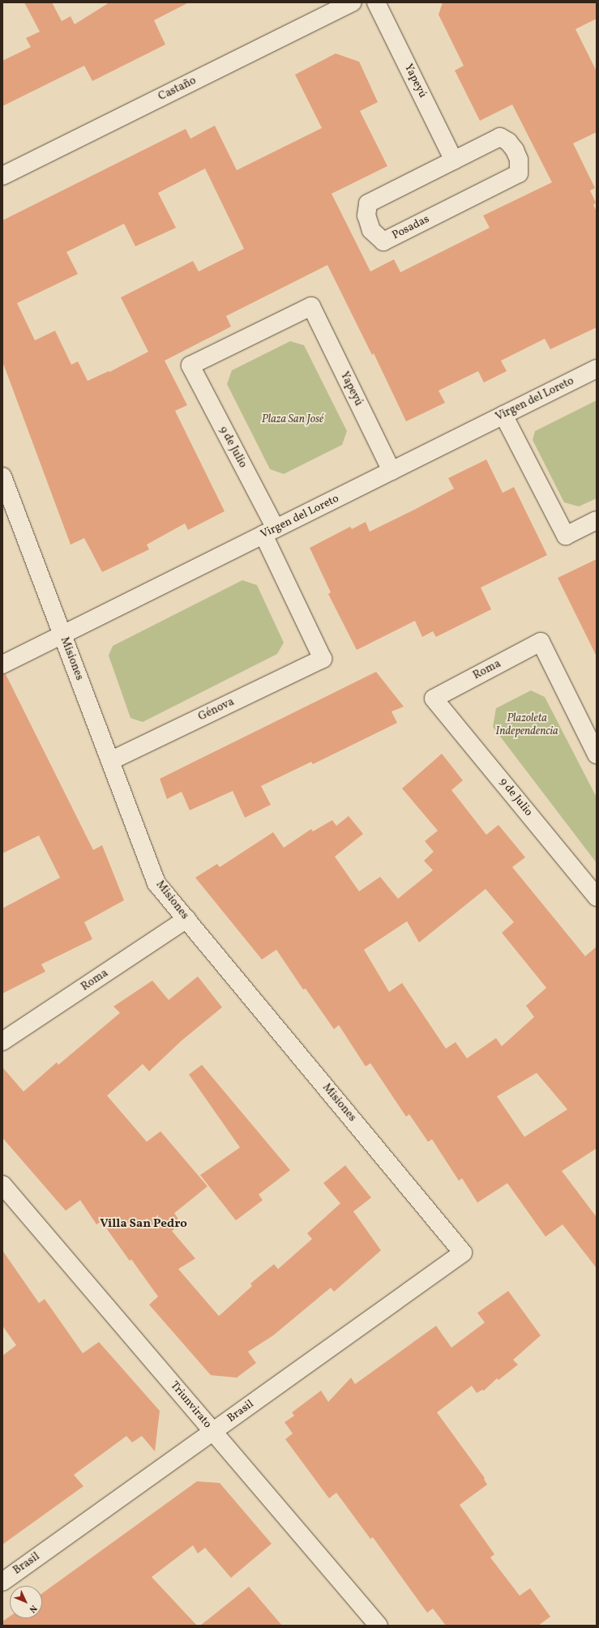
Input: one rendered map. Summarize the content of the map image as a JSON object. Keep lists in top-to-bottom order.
{
  "streets": {
    "street": [
      "Yapeyú",
      "Castaño",
      "Posadas",
      "Virgen del Loreto",
      "9 de Julio",
      "Misiones",
      "Roma",
      "Génova",
      "Triunvirato",
      "Brasil"
    ]
  },
  "crossings": [
    ["Yapeyú", "Posadas"],
    ["Yapeyú", "Virgen del Loreto"],
    ["Yapeyú", "9 de Julio"],
    ["Virgen del Loreto", "9 de Julio"],
    ["Virgen del Loreto", "Misiones"],
    ["9 de Julio", "Roma"],
    ["9 de Julio", "Génova"],
    ["Misiones", "Roma"],
    ["Misiones", "Génova"],
    ["Misiones", "Brasil"],
    ["Triunvirato", "Brasil"]
  ],
  "districts": ["Villa San Pedro"],
  "parks": ["Plaza San José", "Plazoleta Independencia"],
  "north": "bottom right"
}
